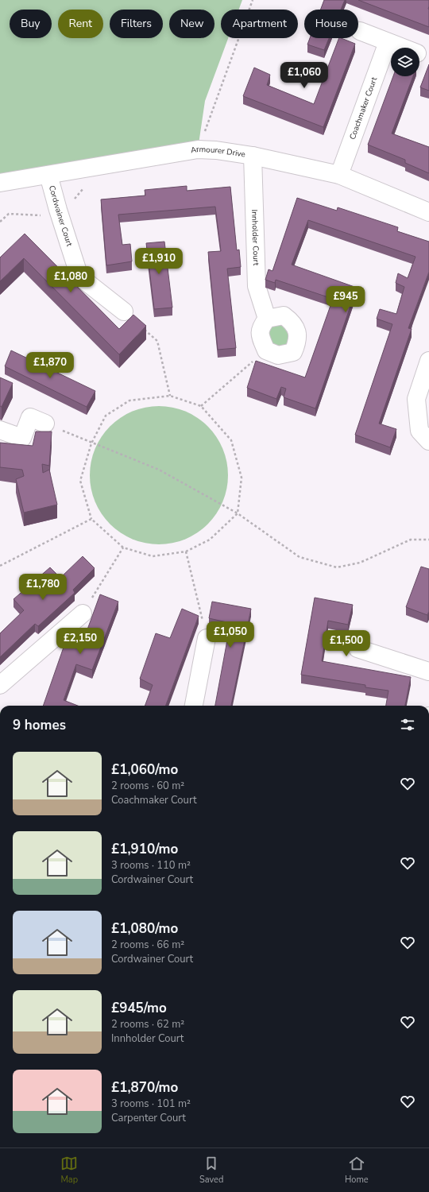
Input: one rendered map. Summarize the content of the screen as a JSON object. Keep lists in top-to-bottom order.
{
  "streets": {
    "street": [
      "Coachmaker Court",
      "Armourer Drive",
      "Cordwainer Court",
      "Innholder Court"
    ]
  },
  "crossings": [
    ["Coachmaker Court", "Armourer Drive"],
    ["Armourer Drive", "Cordwainer Court"],
    ["Armourer Drive", "Innholder Court"]
  ],
  "page": {
    "chip": [
      "Buy",
      "Rent",
      "Filters",
      "New",
      "Apartment",
      "House"
    ],
    "price": [
      "£1,060",
      "£1,910",
      "£1,080",
      "£945",
      "£1,870",
      "£1,780",
      "£1,050",
      "£2,150",
      "£1,500"
    ],
    "heading": "9 homes",
    "list": [
      {
        "name": "£1,060/mo",
        "note": "2 rooms · 60 m² · Coachmaker Court"
      },
      {
        "name": "£1,910/mo",
        "note": "3 rooms · 110 m² · Cordwainer Court"
      },
      {
        "name": "£1,080/mo",
        "note": "2 rooms · 66 m² · Cordwainer Court"
      },
      {
        "name": "£945/mo",
        "note": "2 rooms · 62 m² · Innholder Court"
      },
      {
        "name": "£1,870/mo",
        "note": "3 rooms · 101 m² · Carpenter Court"
      }
    ],
    "tabs": ["Map", "Saved", "Home"]
  }
}
